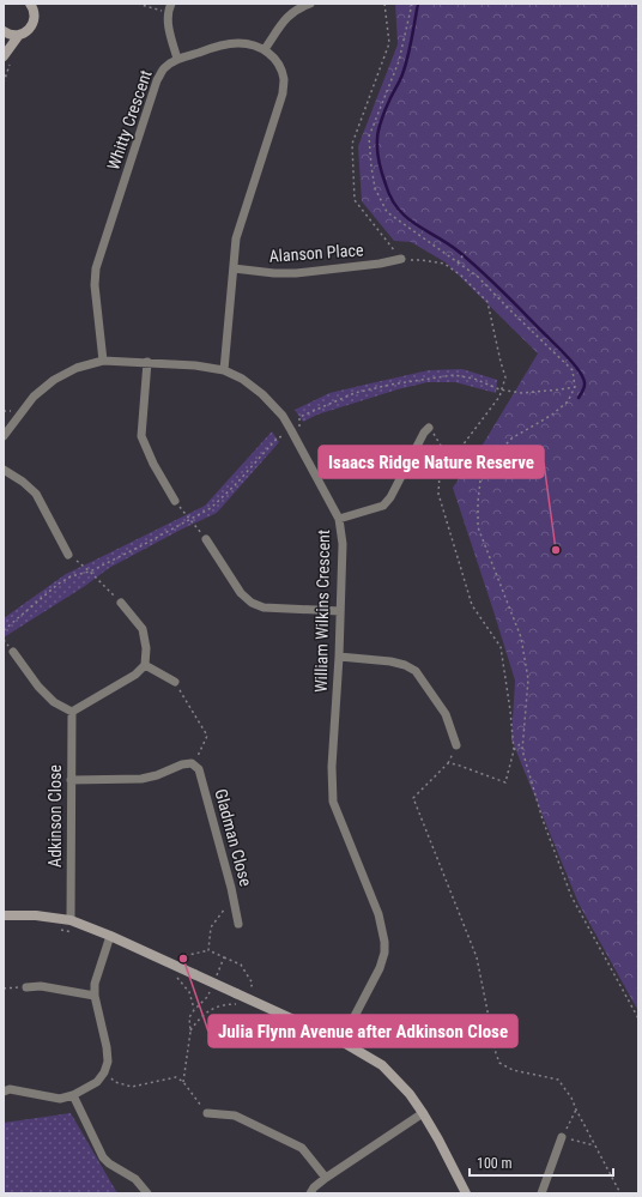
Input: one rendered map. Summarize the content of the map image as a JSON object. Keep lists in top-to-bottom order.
{
  "streets": {
    "street": [
      "Whitty Crescent",
      "Alanson Place",
      "William Wilkins Crescent",
      "Adkinson Close",
      "Gladman Close"
    ]
  },
  "crossings": [
    ["Whitty Crescent", "William Wilkins Crescent"]
  ],
  "places": ["Isaacs Ridge Nature Reserve", "Julia Flynn Avenue after Adkinson Close"],
  "scale_bar": "100 m"
}
